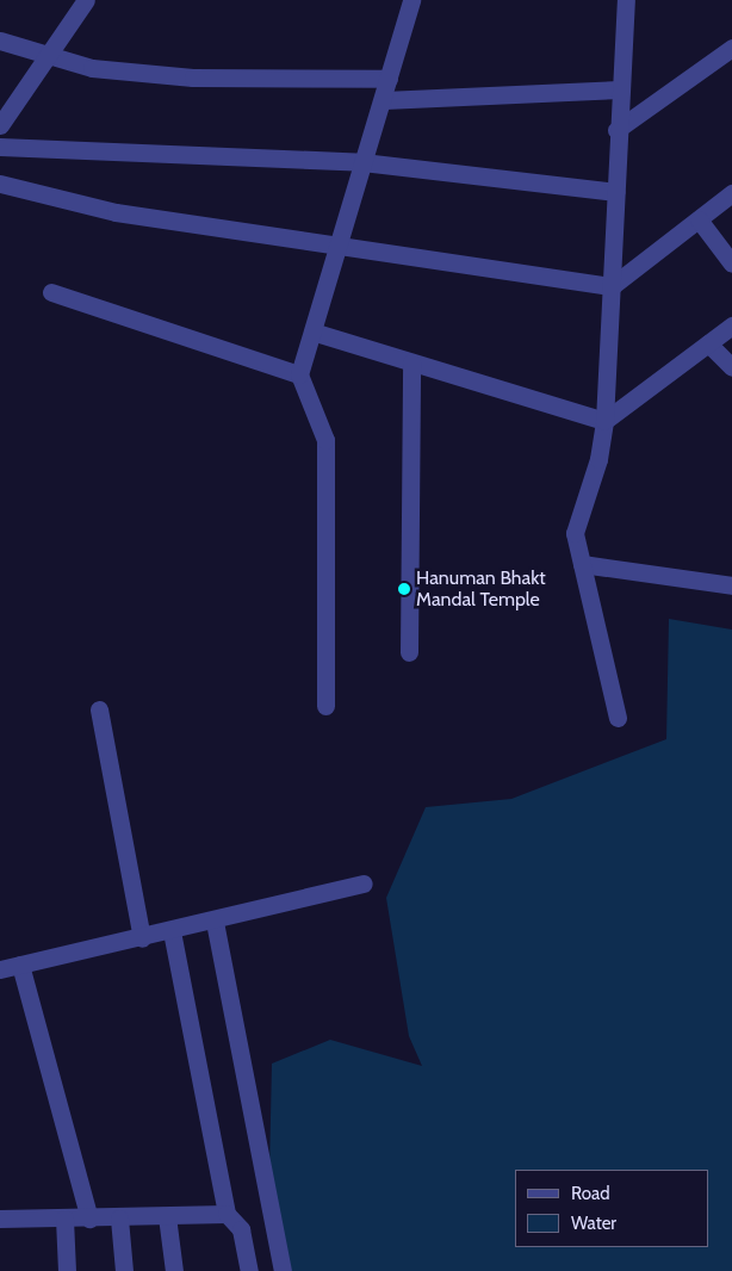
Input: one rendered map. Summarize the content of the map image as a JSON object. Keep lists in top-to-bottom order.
{
  "places": ["Hanuman Bhakt Mandal Temple"],
  "legend": ["Road", "Water"]
}
